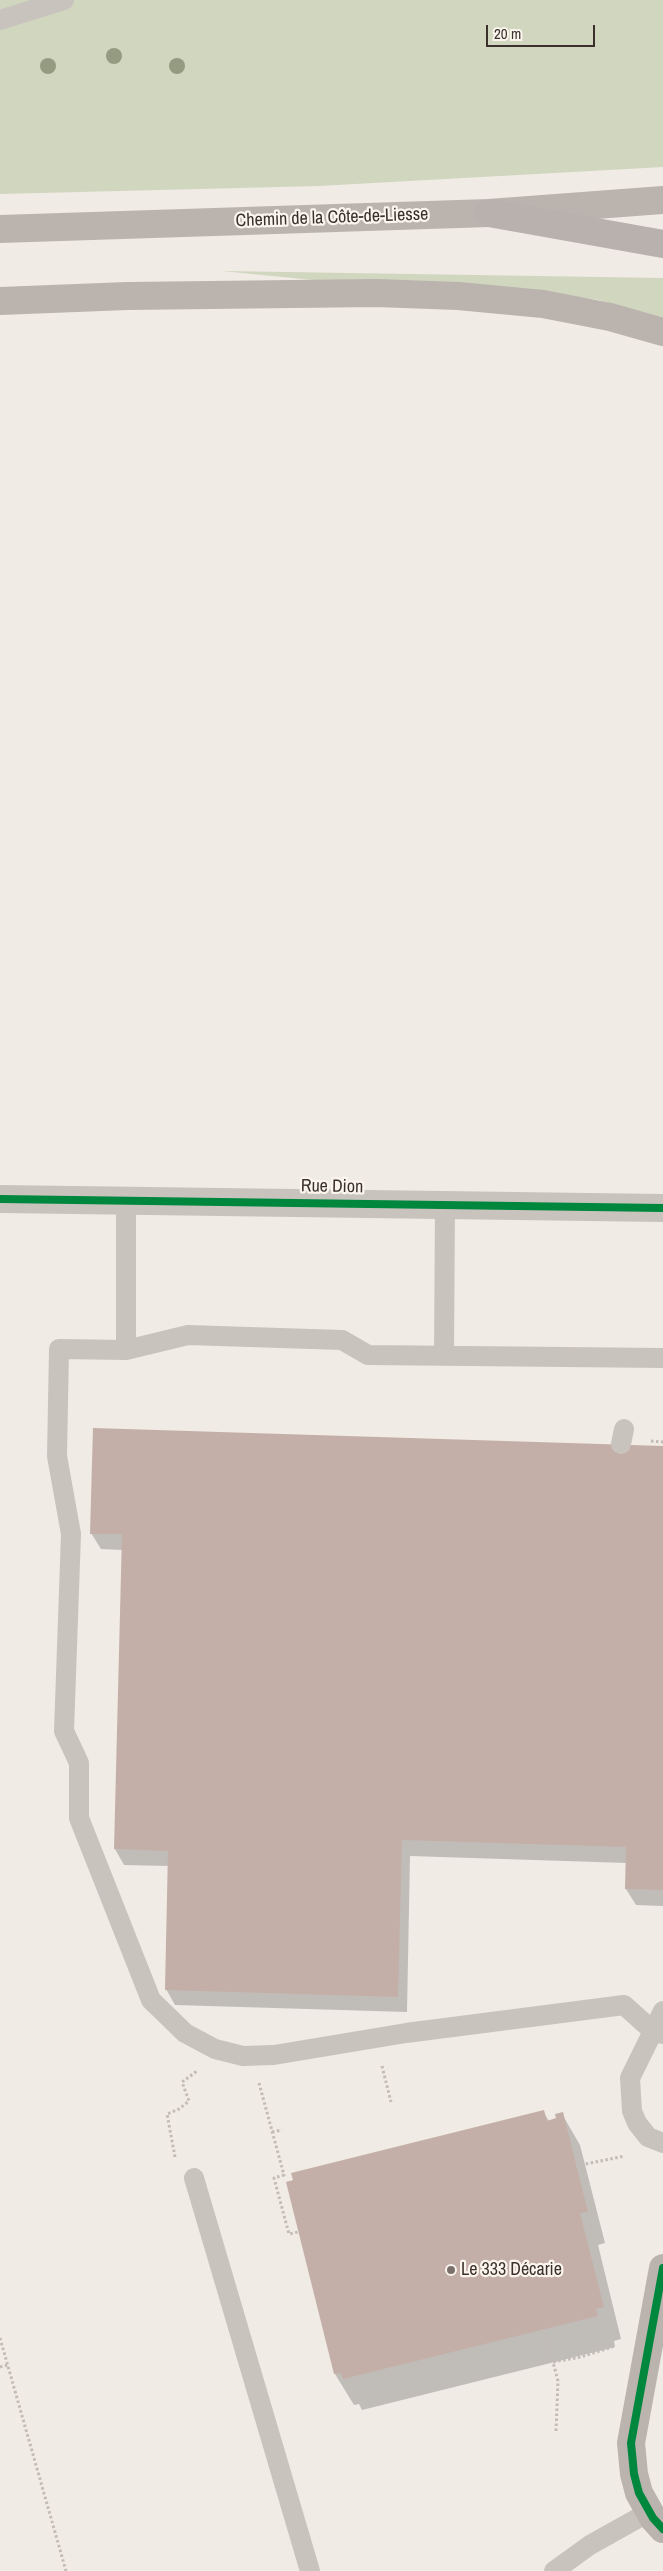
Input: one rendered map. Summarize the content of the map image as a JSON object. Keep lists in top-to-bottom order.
{
  "streets": {
    "main road": ["Chemin de la Côte-de-Liesse"],
    "street": ["Rue Dion"]
  },
  "places": ["Le 333 Décarie"],
  "scale_bar": "20 m"
}
